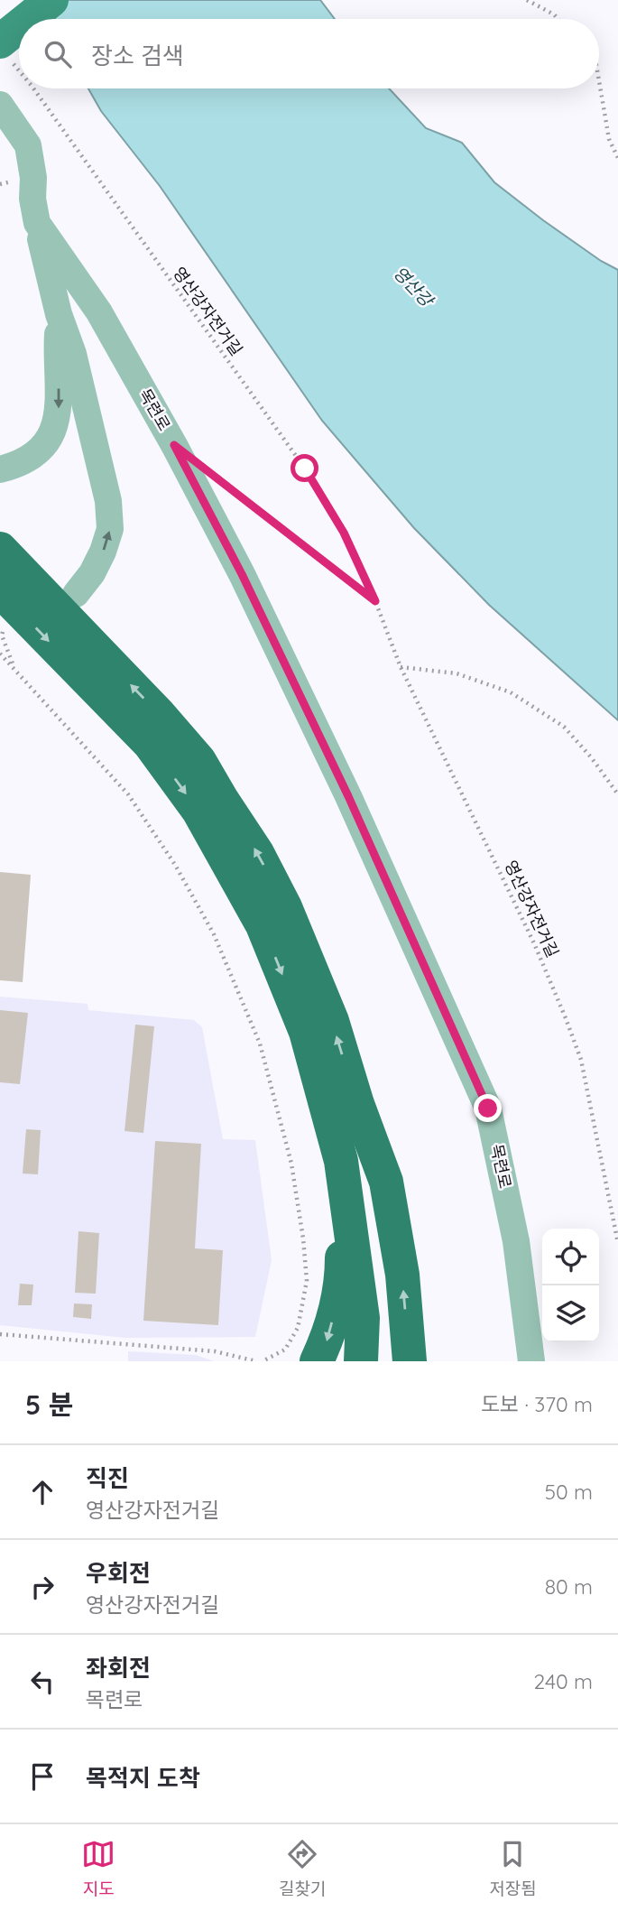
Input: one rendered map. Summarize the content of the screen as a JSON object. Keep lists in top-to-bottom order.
{
  "streets": {
    "street": ["목련로"],
    "path": ["영산강자전거길"]
  },
  "water": ["영산강"],
  "page": {
    "search": "장소 검색",
    "heading": ["5 분", "도보 · 370 m"],
    "list": [
      ["직진", "영산강자전거길", "50 m"],
      ["우회전", "영산강자전거길", "80 m"],
      ["좌회전", "목련로", "240 m"],
      "목적지 도착"
    ],
    "nav": ["지도", "길찾기", "저장됨"]
  }
}
